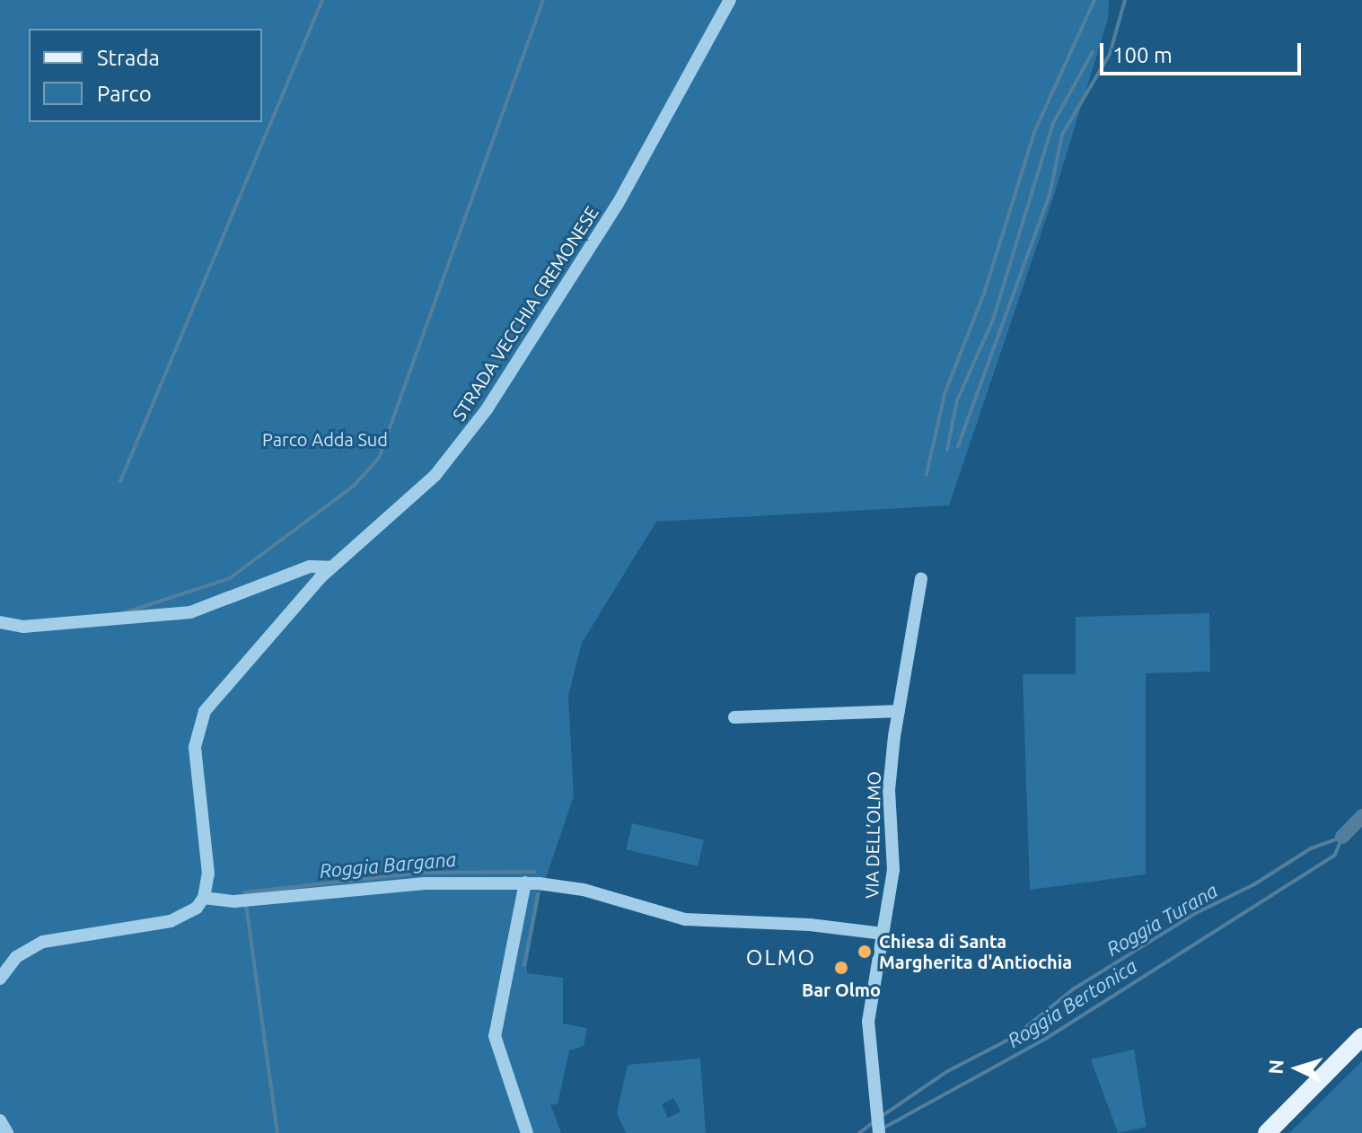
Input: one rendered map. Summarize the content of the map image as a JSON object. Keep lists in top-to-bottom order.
{
  "streets": {
    "street": ["STRADA VECCHIA CREMONESE", "VIA DELL’OLMO"]
  },
  "districts": ["OLMO"],
  "water": ["Roggia Bargana", "Roggia Turana", "Roggia Bertonica"],
  "parks": ["Parco Adda Sud"],
  "places": ["Chiesa di Santa Margherita d'Antiochia", "Bar Olmo"],
  "legend": ["Strada", "Parco"],
  "scale_bar": "100 m",
  "north": "left"
}
